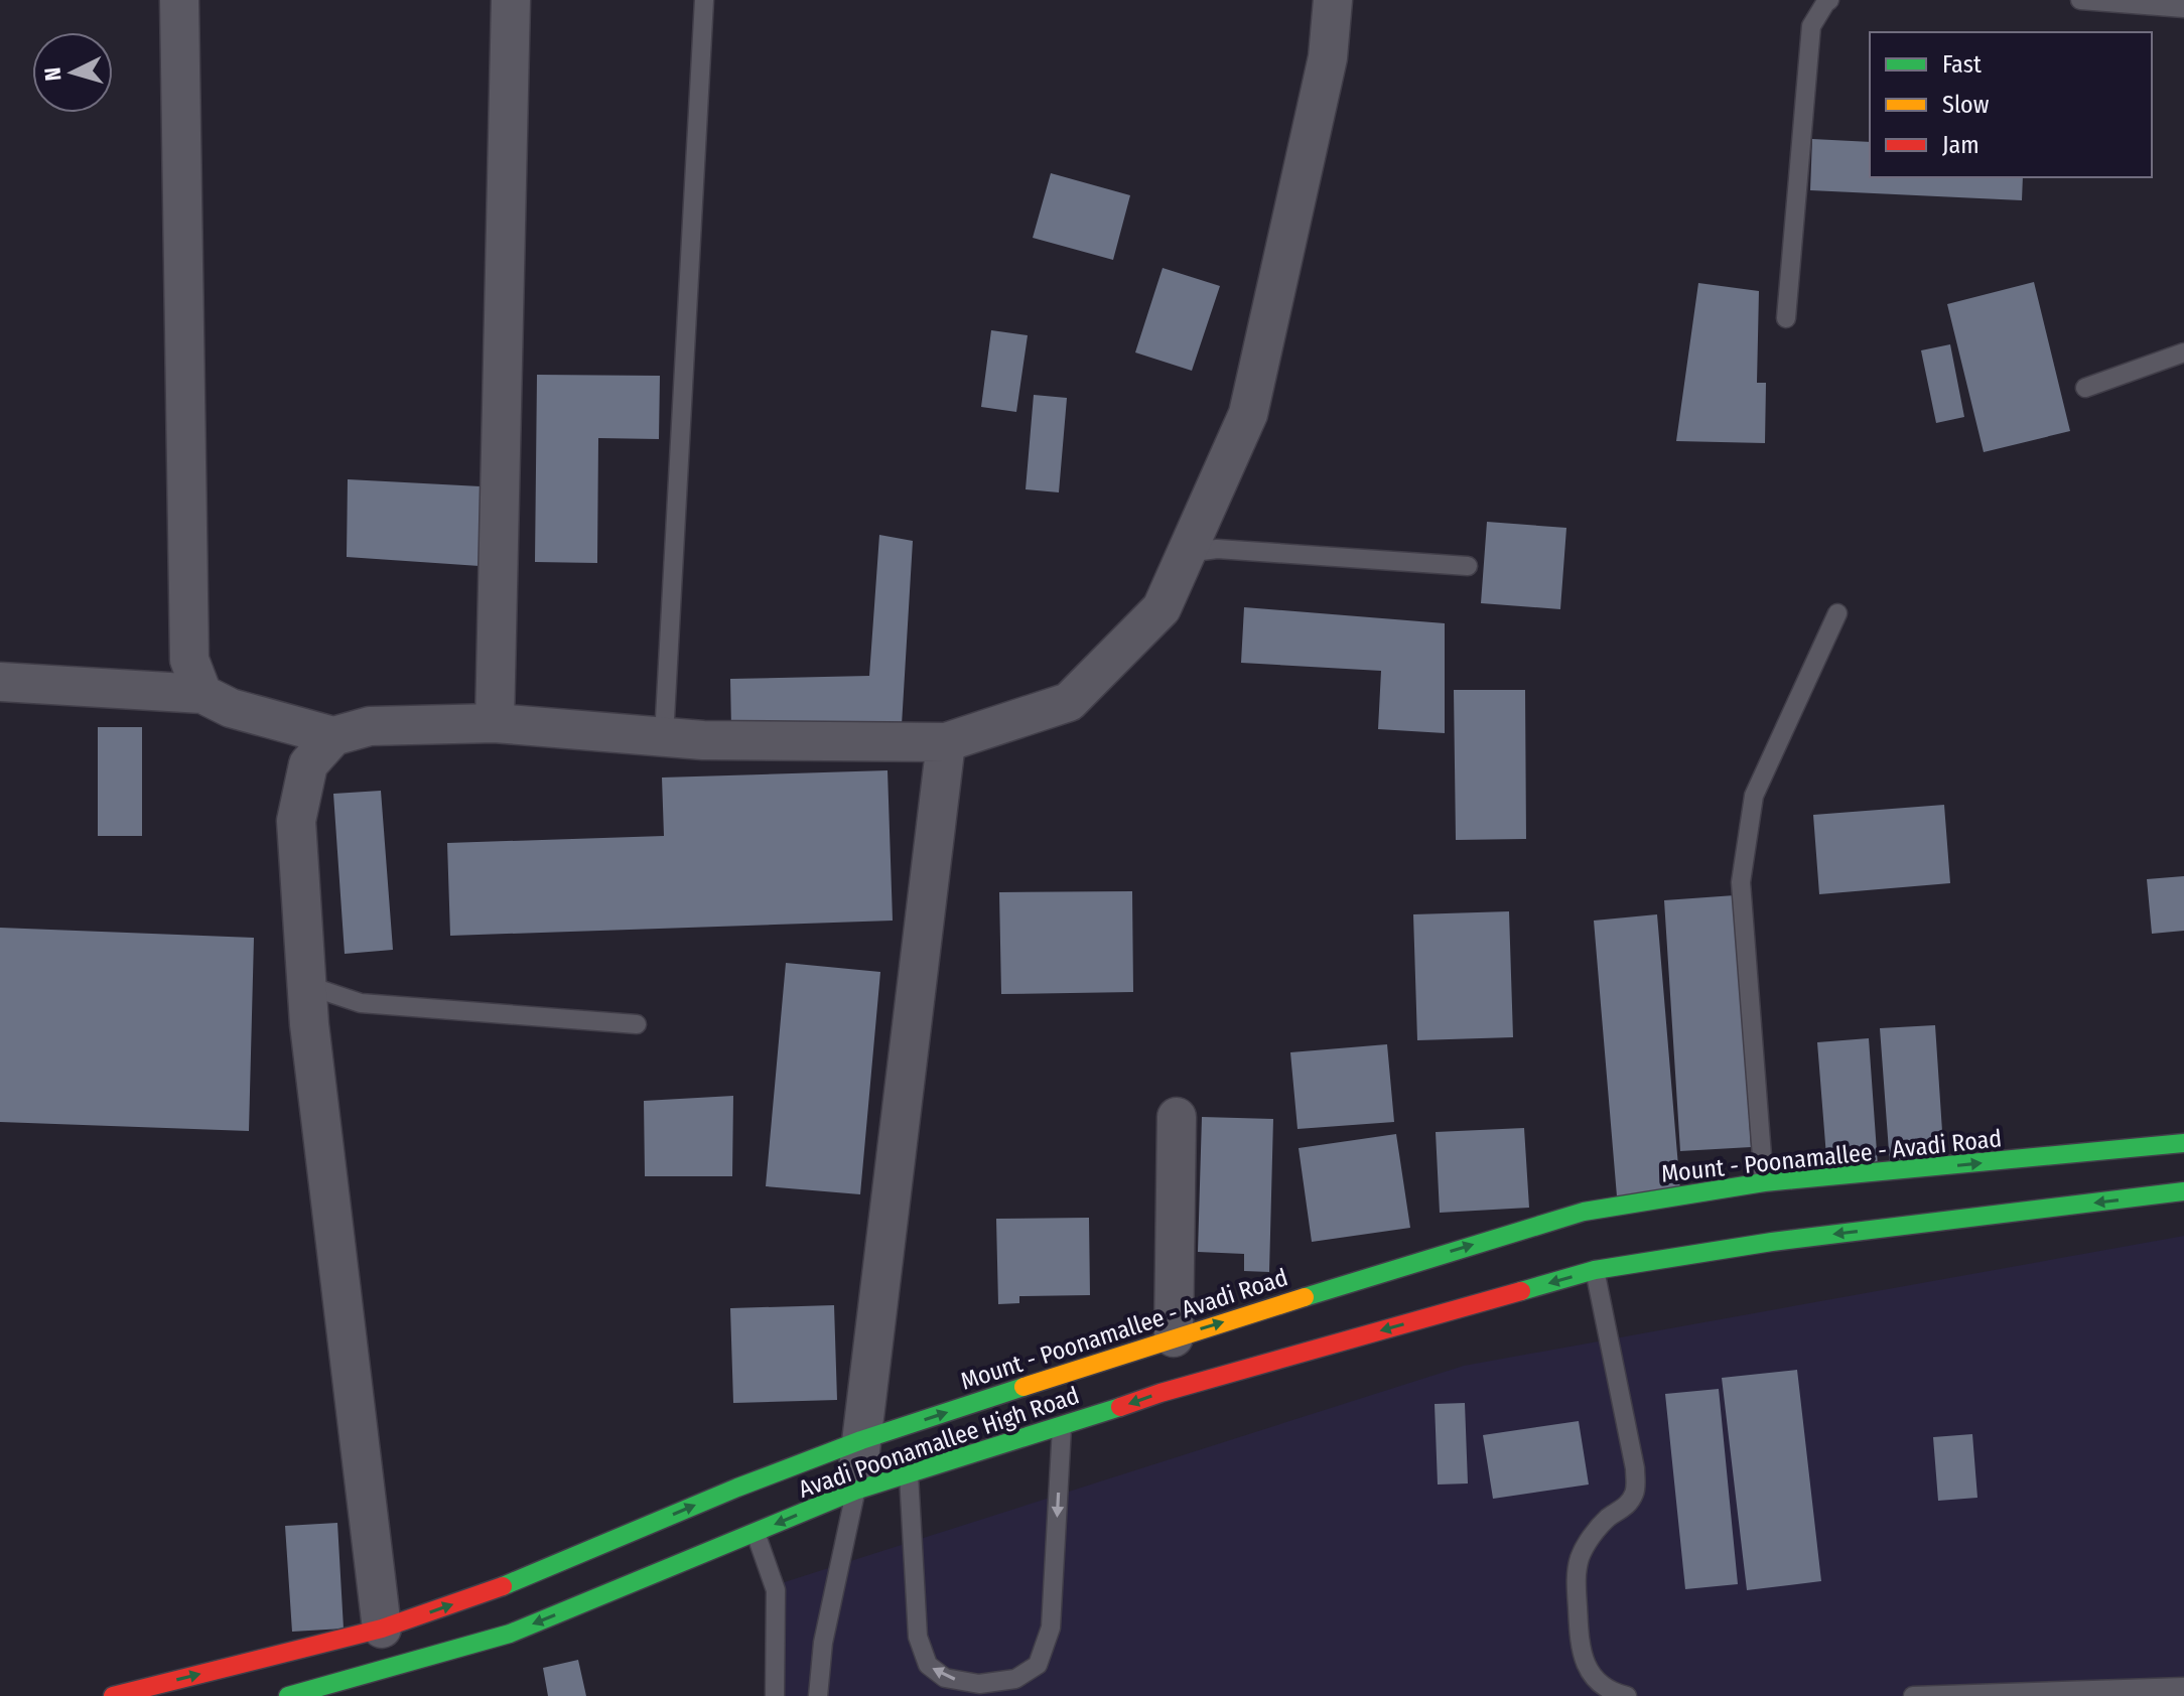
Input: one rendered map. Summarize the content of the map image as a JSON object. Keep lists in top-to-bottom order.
{
  "streets": {
    "main road": ["Mount - Poonamallee - Avadi Road", "Avadi Poonamallee High Road"]
  },
  "one_way": ["Mount - Poonamallee - Avadi Road", "Avadi Poonamallee High Road"],
  "legend": ["Fast", "Slow", "Jam"],
  "north": "left"
}
